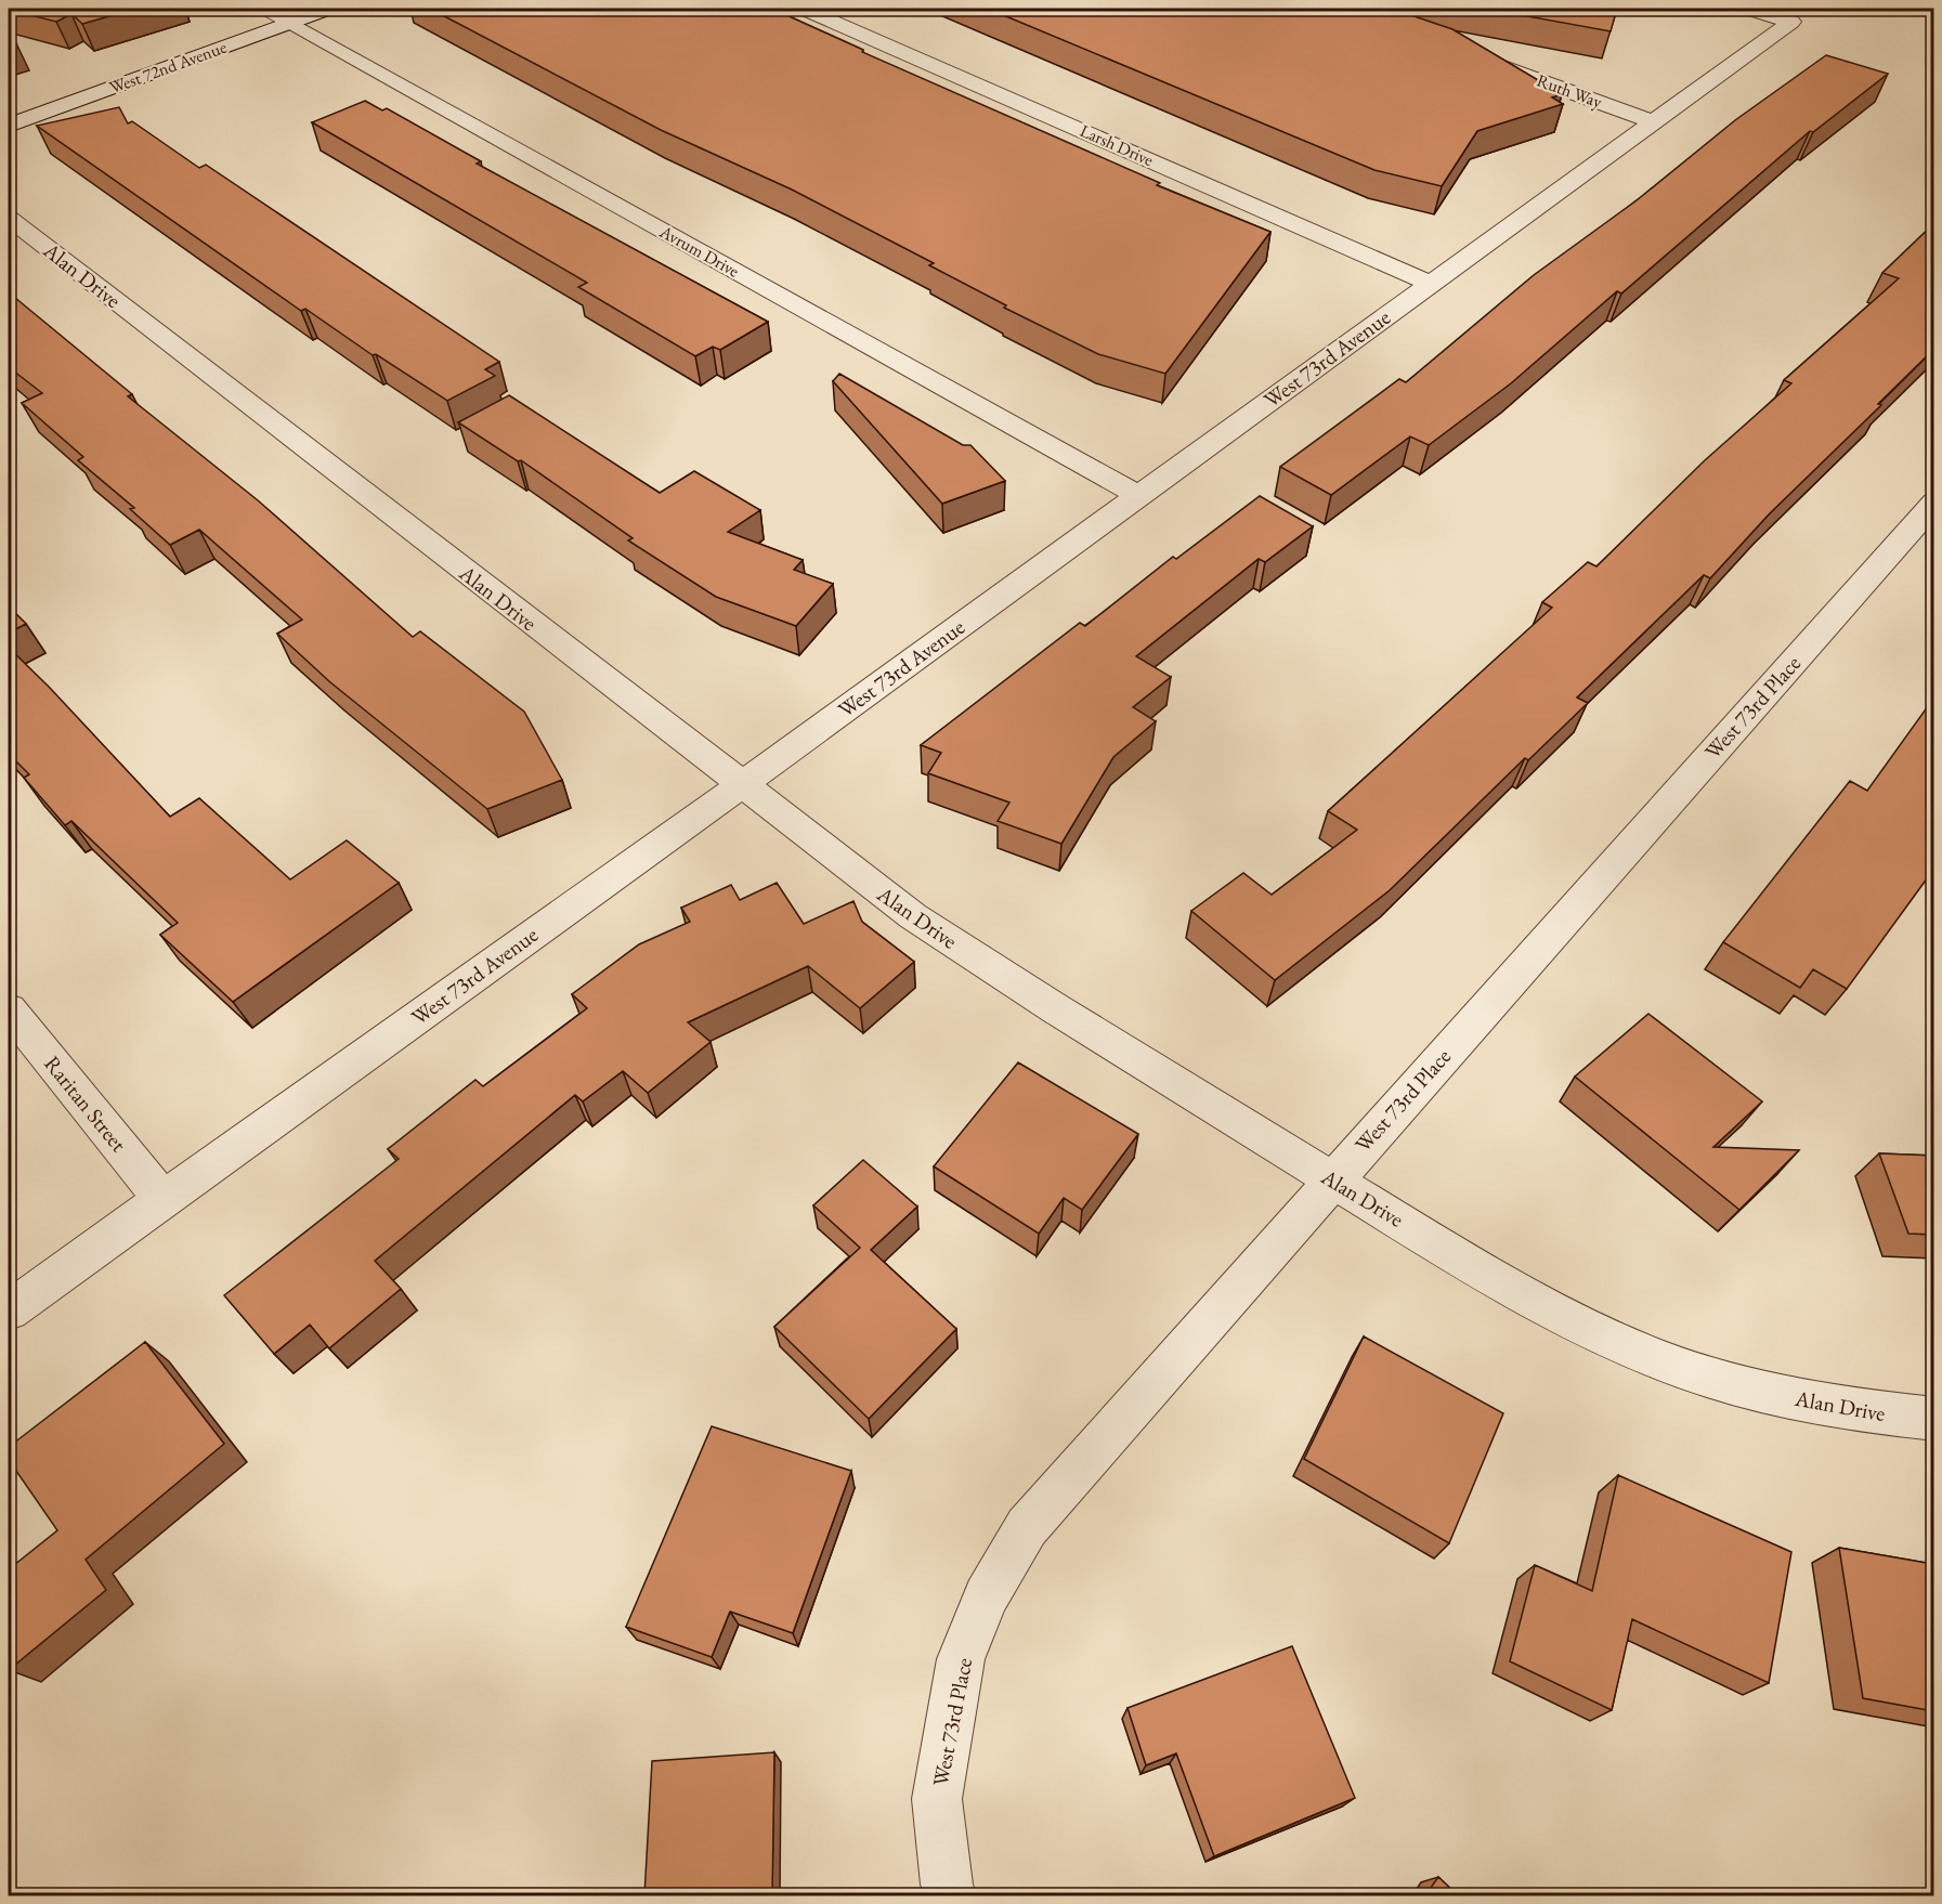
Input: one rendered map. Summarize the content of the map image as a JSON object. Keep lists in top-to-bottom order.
{
  "streets": {
    "street": [
      "West 72nd Avenue",
      "Ruth Way",
      "Larsh Drive",
      "Avrum Drive",
      "Alan Drive",
      "West 73rd Avenue",
      "West 73rd Place",
      "Raritan Street"
    ]
  },
  "crossings": [
    ["West 72nd Avenue", "Avrum Drive"],
    ["Ruth Way", "West 73rd Avenue"],
    ["Larsh Drive", "West 73rd Avenue"],
    ["Avrum Drive", "West 73rd Avenue"],
    ["Alan Drive", "West 73rd Avenue"],
    ["Alan Drive", "West 73rd Place"],
    ["West 73rd Avenue", "Raritan Street"]
  ]
}
